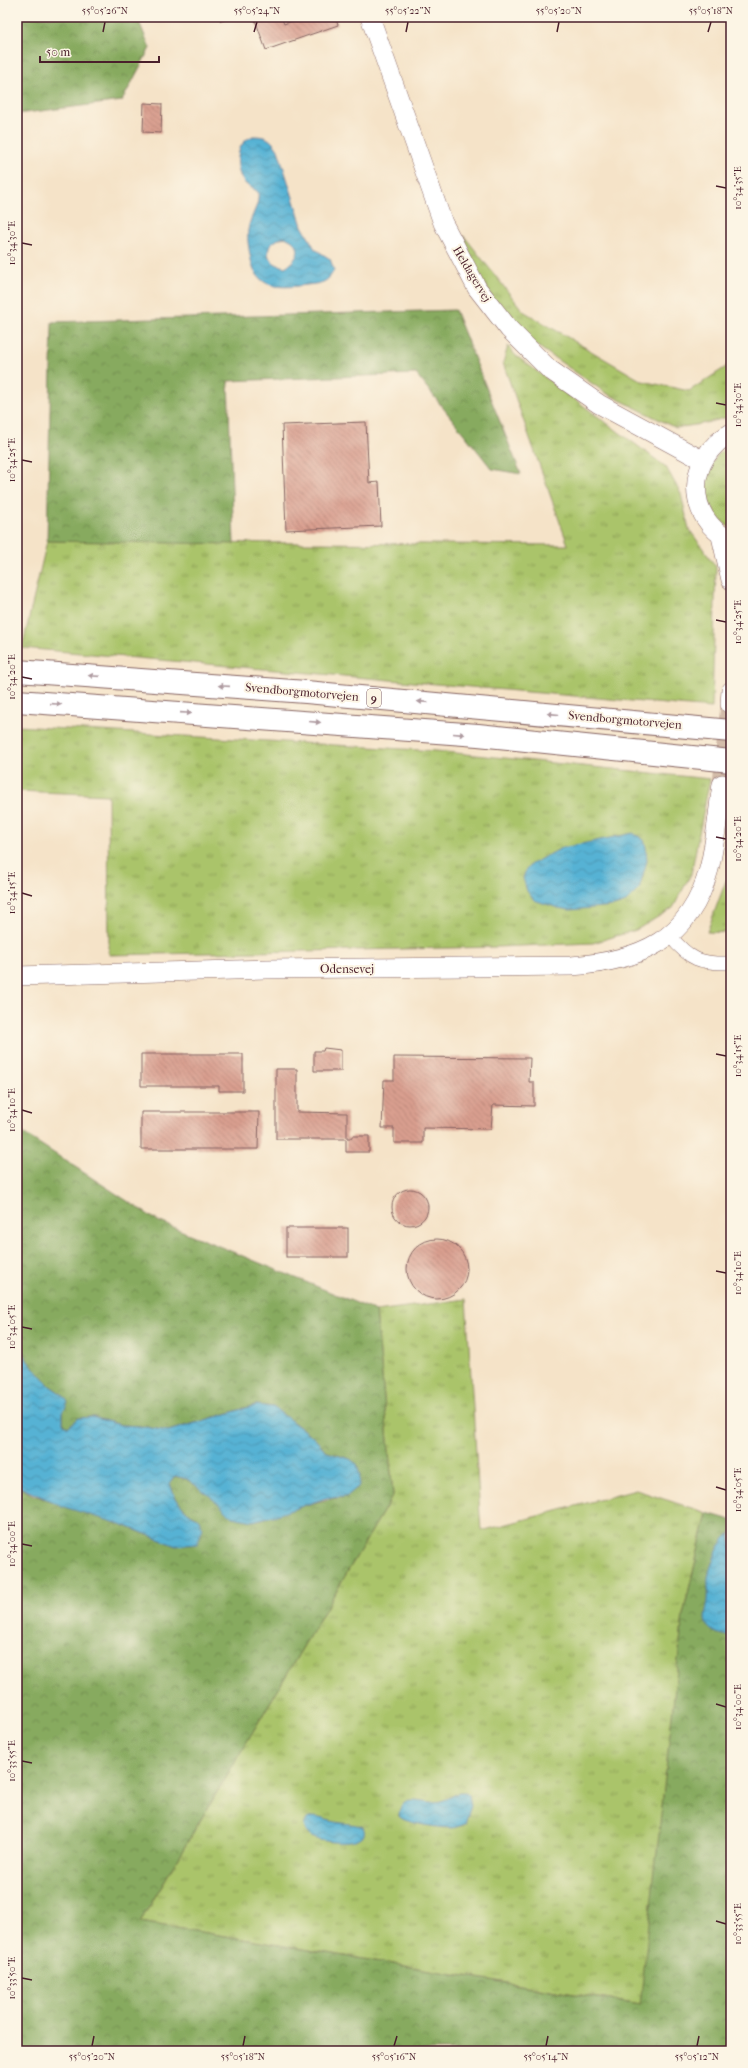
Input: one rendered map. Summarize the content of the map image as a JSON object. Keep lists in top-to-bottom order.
{
  "streets": {
    "highway": ["Svendborgmotorvejen", "9"],
    "main road": ["Heldagervej", "Odensevej"]
  },
  "scale_bar": "50 m",
  "coordinates": [
    "55°05'26\"N",
    "55°05'24\"N",
    "55°05'22\"N",
    "55°05'20\"N",
    "55°05'18\"N",
    "10°34'35\"E",
    "10°34'30\"E",
    "10°34'25\"E",
    "10°34'20\"E",
    "10°34'15\"E",
    "10°34'10\"E",
    "10°34'05\"E",
    "10°34'00\"E",
    "10°33'55\"E",
    "10°33'50\"E",
    "55°05'16\"N",
    "55°05'14\"N",
    "55°05'12\"N"
  ]
}
